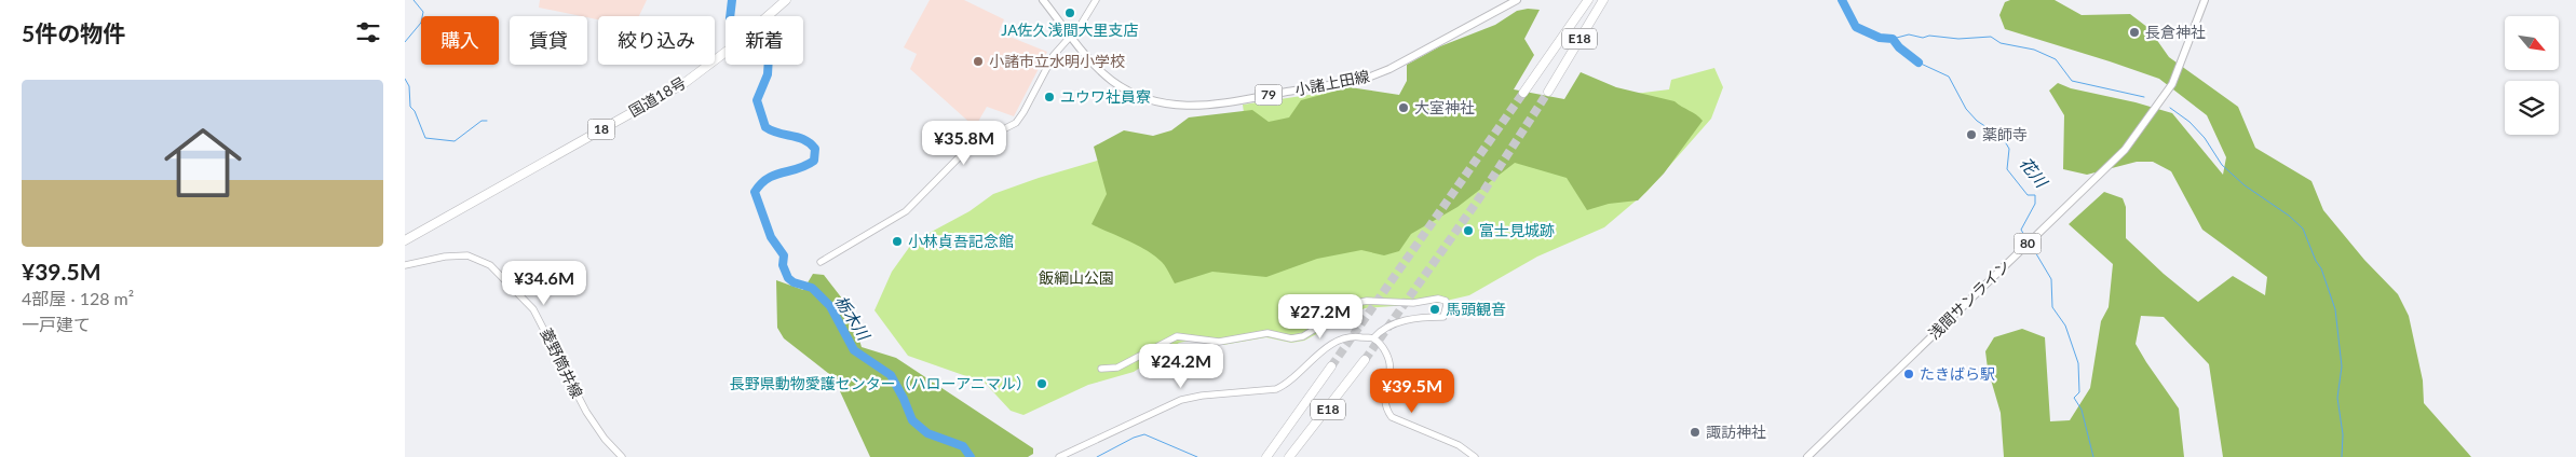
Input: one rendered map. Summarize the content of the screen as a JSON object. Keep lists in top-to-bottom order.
{
  "streets": {
    "highway": ["E18", "国道18号", "18"],
    "main road": [
      "小諸上田線",
      "79",
      "80",
      "浅間サンライン"
    ],
    "street": ["菱野筒井線"]
  },
  "water": ["花川", "栃木川"],
  "parks": ["飯綱山公園"],
  "places": [
    "JA佐久浅間大里支店",
    "長倉神社",
    "小諸市立水明小学校",
    "ユウワ社員寮",
    "大室神社",
    "薬師寺",
    "富士見城跡",
    "小林貞吾記念館",
    "馬頭観音",
    "たきばら駅",
    "長野県動物愛護センター（ハローアニマル）",
    "諏訪神社"
  ],
  "north": "bottom right",
  "page": {
    "heading": "5件の物件",
    "chip": [
      "購入",
      "賃貸",
      "絞り込み",
      "新着"
    ],
    "list": [
      {
        "name": "¥39.5M",
        "note": "4部屋 · 128 m² · 一戸建て"
      }
    ],
    "price": [
      "¥35.8M",
      "¥34.6M",
      "¥27.2M",
      "¥24.2M",
      "¥39.5M"
    ]
  }
}
